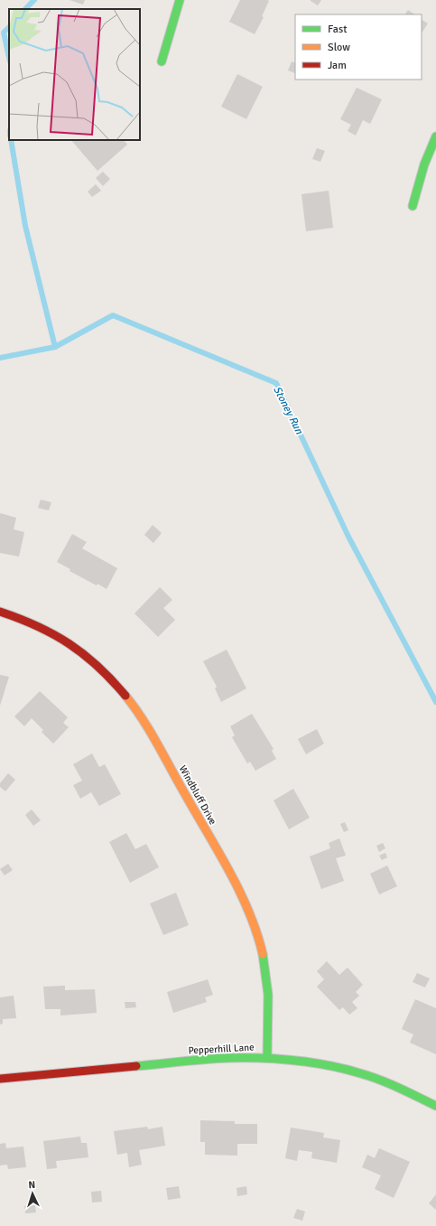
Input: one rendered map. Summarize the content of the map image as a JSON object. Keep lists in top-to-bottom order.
{
  "streets": {
    "street": ["Windbluff Drive", "Pepperhill Lane"]
  },
  "crossings": [
    ["Windbluff Drive", "Pepperhill Lane"]
  ],
  "water": ["Stoney Run"],
  "legend": ["Fast", "Slow", "Jam"],
  "north": "top"
}
